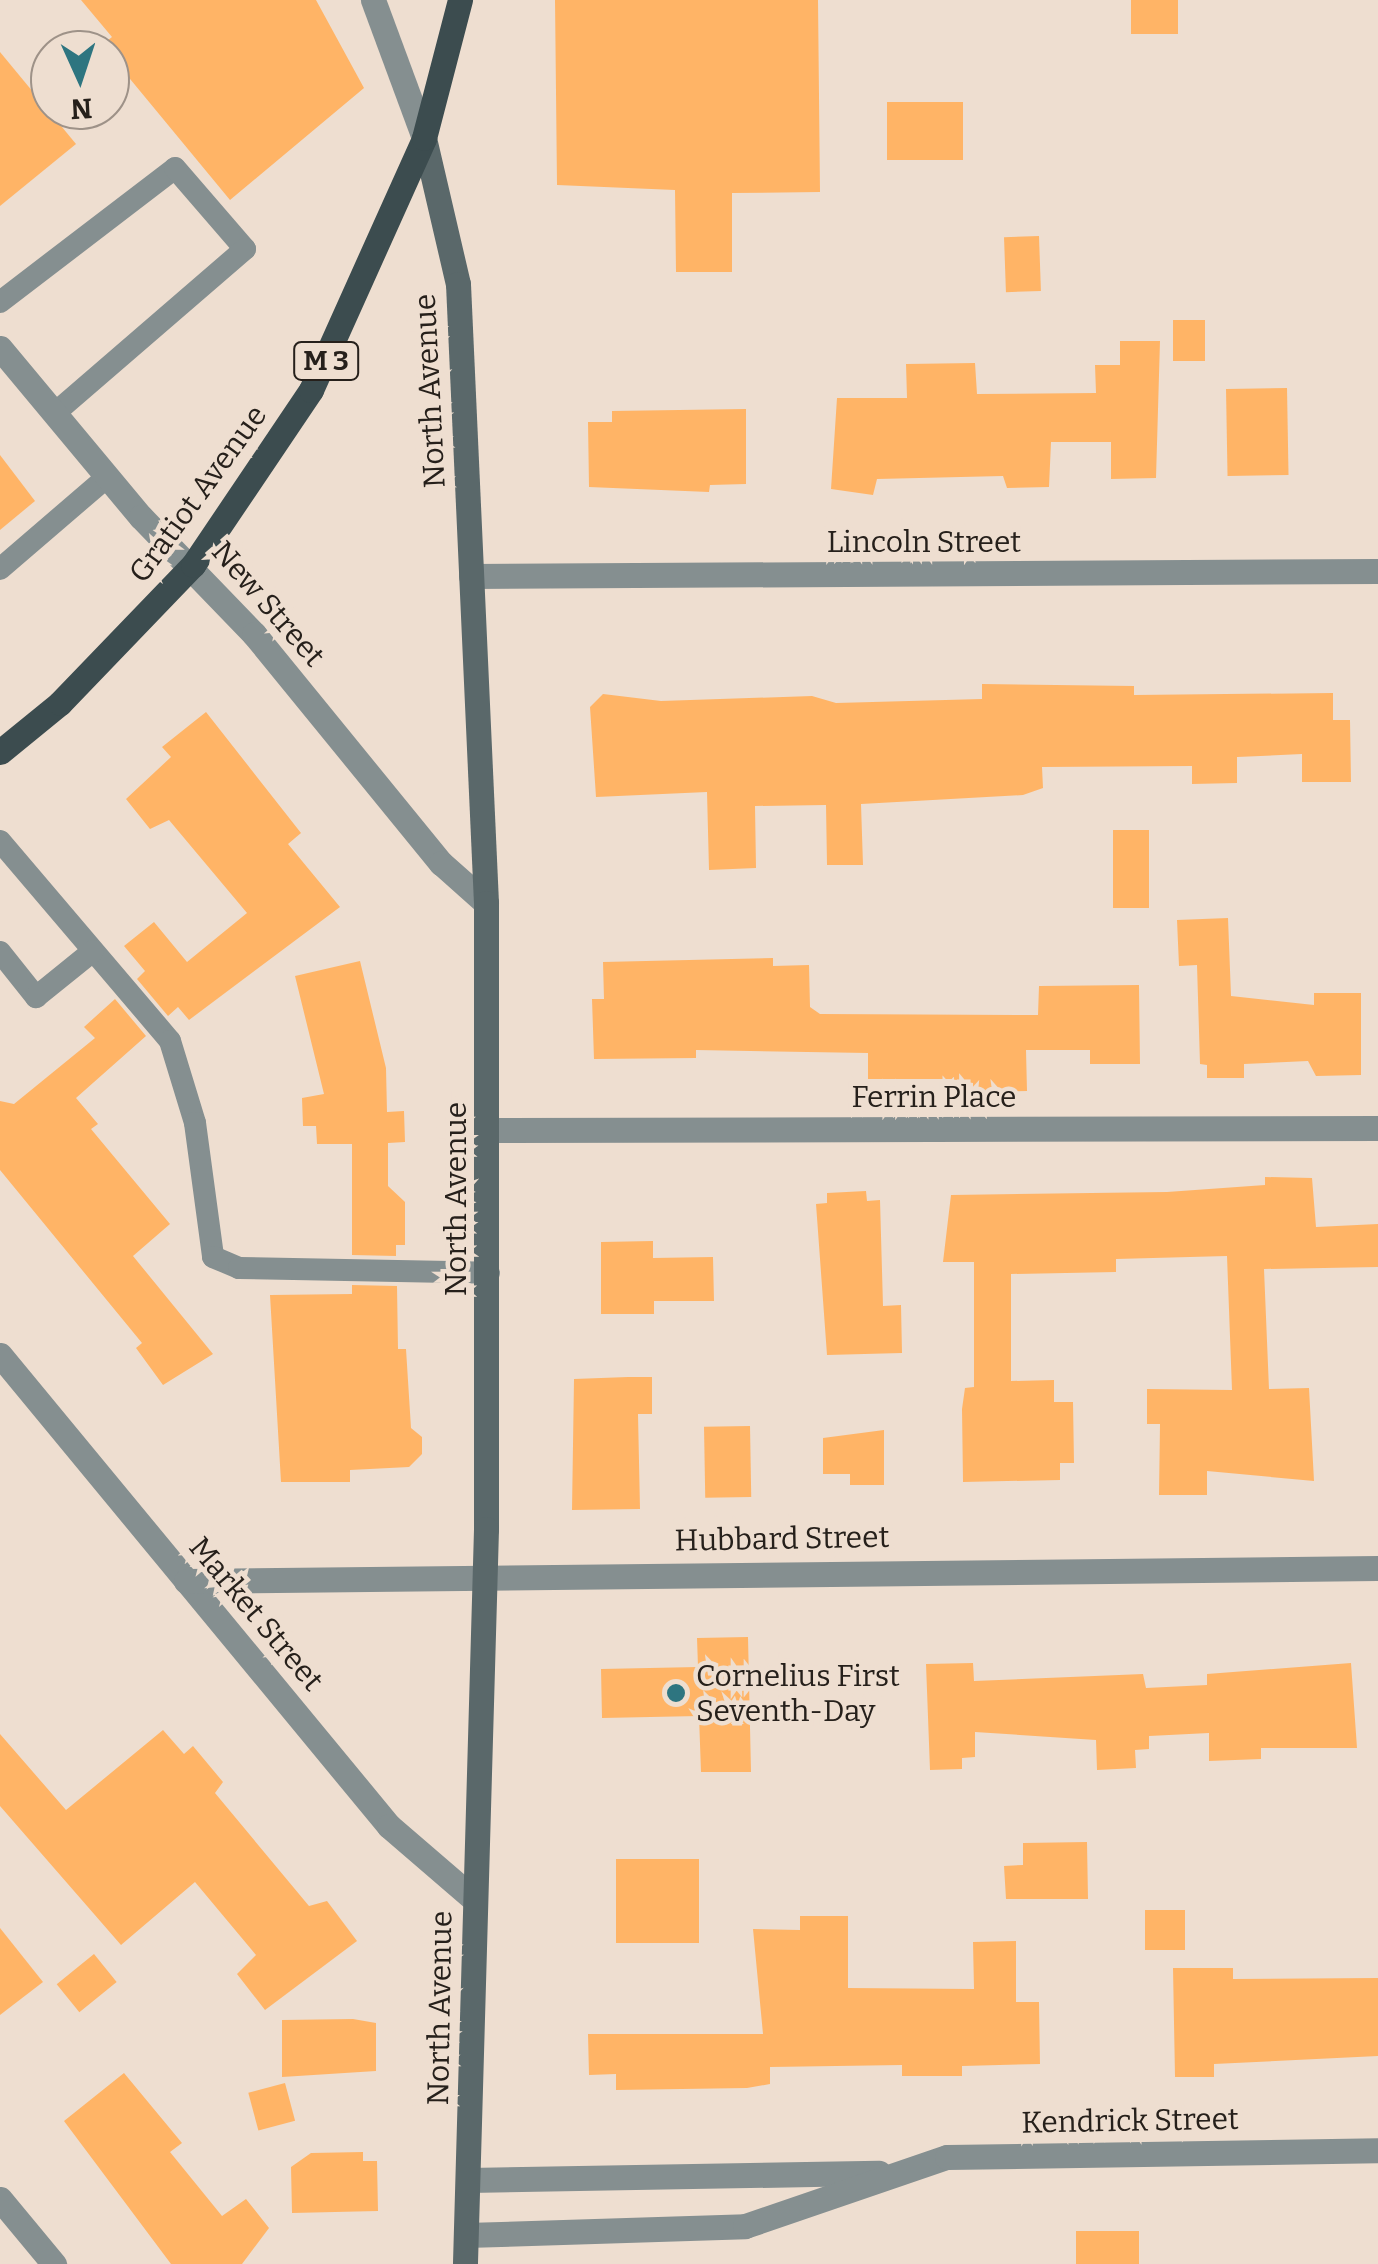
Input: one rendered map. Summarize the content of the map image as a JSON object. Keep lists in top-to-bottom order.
{
  "streets": {
    "main road": ["M 3", "North Avenue", "Gratiot Avenue"],
    "street": [
      "Lincoln Street",
      "New Street",
      "Ferrin Place",
      "Hubbard Street",
      "Market Street",
      "Kendrick Street"
    ]
  },
  "crossings": [
    ["North Avenue", "Gratiot Avenue"],
    ["North Avenue", "Lincoln Street"],
    ["North Avenue", "New Street"],
    ["North Avenue", "Ferrin Place"],
    ["North Avenue", "Hubbard Street"],
    ["North Avenue", "Market Street"],
    ["North Avenue", "Kendrick Street"],
    ["Gratiot Avenue", "New Street"],
    ["Hubbard Street", "Market Street"]
  ],
  "places": ["Cornelius First Seventh-Day"],
  "north": "bottom"
}
